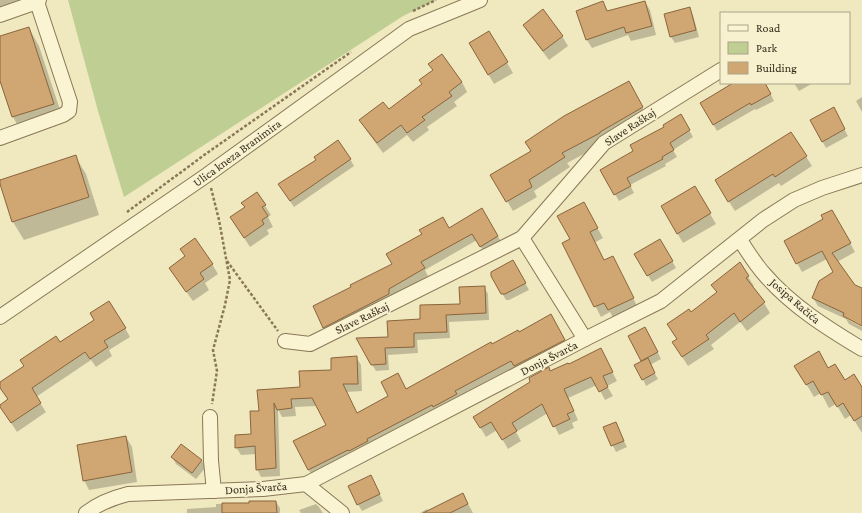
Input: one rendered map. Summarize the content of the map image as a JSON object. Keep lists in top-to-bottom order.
{
  "streets": {
    "street": [
      "Slave Raškaj",
      "Ulica kneza Branimira",
      "Josipa Račića",
      "Donja Švarča"
    ]
  },
  "crossings": [
    ["Josipa Račića", "Donja Švarča"]
  ],
  "legend": ["Road", "Park", "Building"]
}
